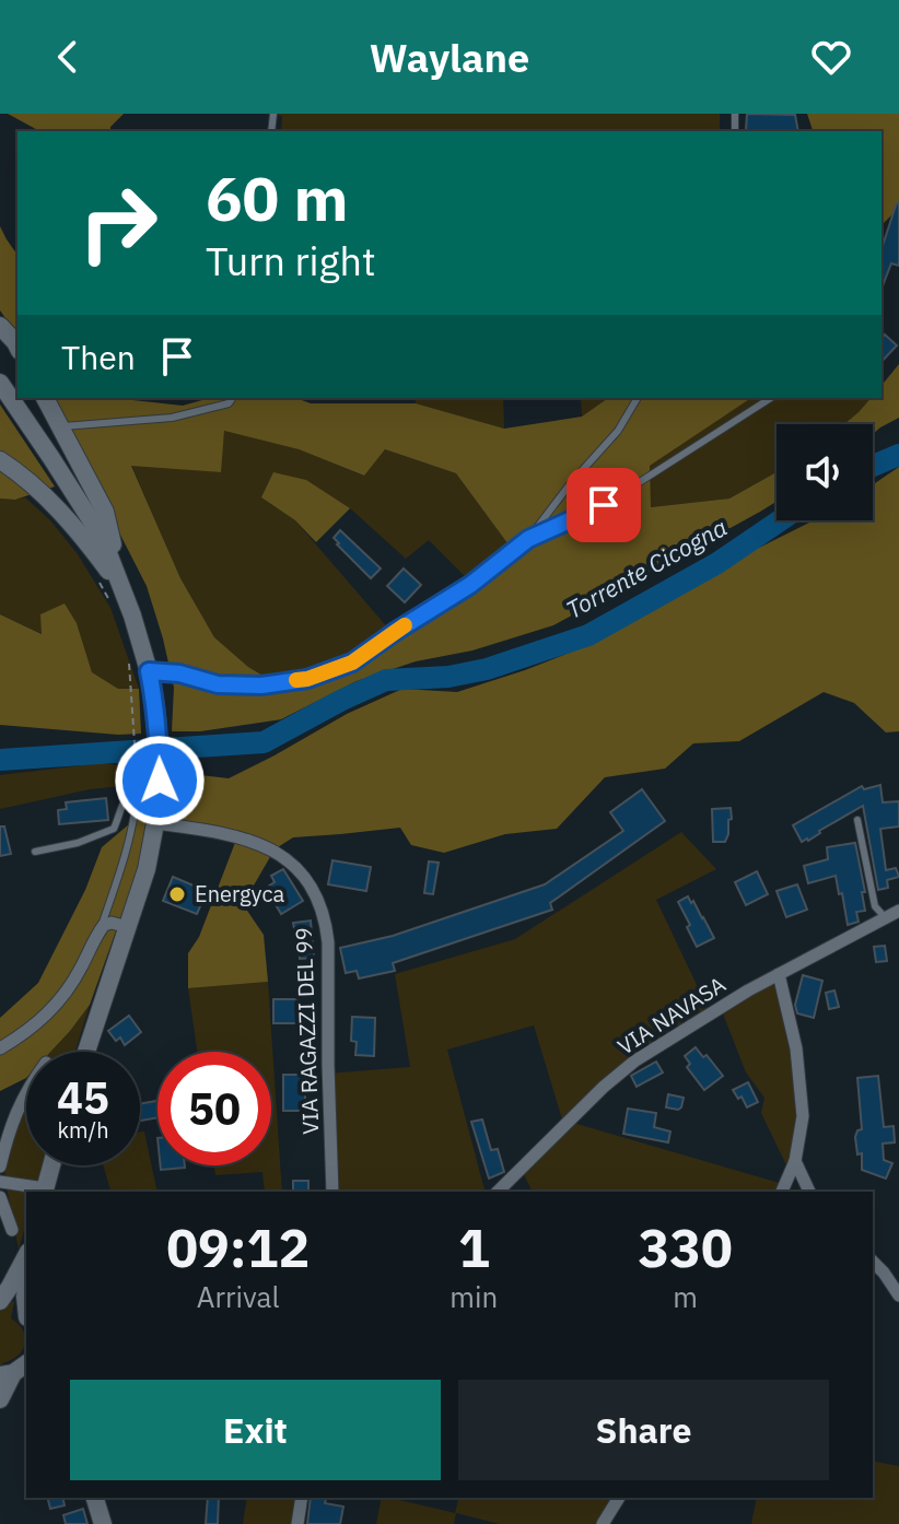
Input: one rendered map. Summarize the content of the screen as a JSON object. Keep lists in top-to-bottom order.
{
  "streets": {
    "street": ["VIA NAVASA", "VIA RAGAZZI DEL 99"]
  },
  "water": ["Torrente Cicogna"],
  "places": ["Energyca"],
  "page": {
    "header": "Waylane",
    "turn": ["60 m", "Turn right"],
    "then": "Then",
    "speed": "45 km/h",
    "limit": "50",
    "eta": [
      "09:12",
      "Arrival",
      "1",
      "min",
      "330",
      "m"
    ],
    "buttons": ["Exit", "Share"]
  }
}
